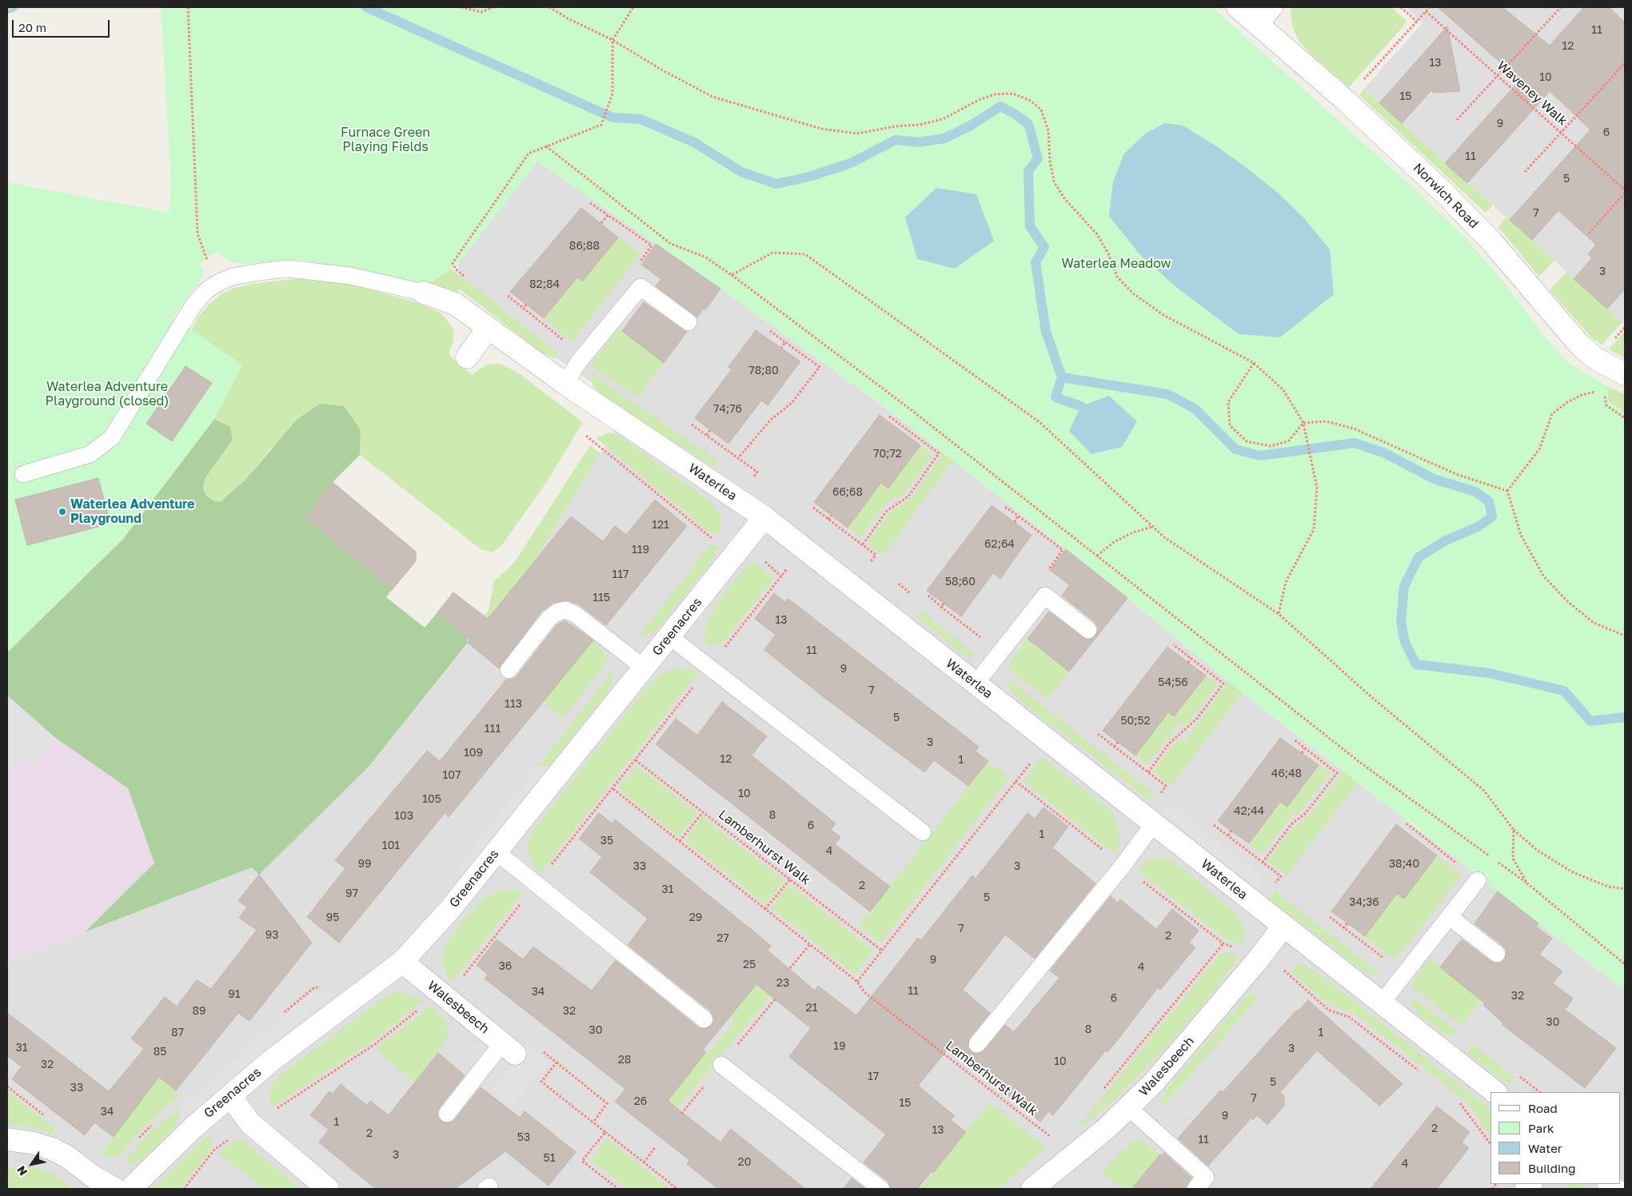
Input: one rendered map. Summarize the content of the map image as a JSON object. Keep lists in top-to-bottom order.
{
  "streets": {
    "street": [
      "Norwich Road",
      "Waterlea",
      "Greenacres",
      "Walesbeech"
    ],
    "path": ["Waveney Walk", "Lamberhurst Walk"]
  },
  "crossings": [
    ["Waterlea", "Greenacres"],
    ["Waterlea", "Walesbeech"],
    ["Greenacres", "Walesbeech"]
  ],
  "parks": ["Furnace Green Playing Fields", "Waterlea Meadow", "Waterlea Adventure Playground (closed)"],
  "places": ["Waterlea Adventure Playground"],
  "house_numbers": [
    "11",
    "12",
    "13",
    "10",
    "15",
    "9",
    "6",
    "11",
    "5",
    "7",
    "86;88",
    "3",
    "82;84",
    "78;80",
    "74;76",
    "70;72",
    "66;68",
    "121",
    "62;64",
    "119",
    "117",
    "58;60",
    "115",
    "13",
    "11",
    "9",
    "54;56",
    "7",
    "113",
    "5",
    "50;52",
    "111",
    "3",
    "109",
    "12",
    "1",
    "46;48",
    "107",
    "10",
    "105",
    "42;44",
    "8",
    "103",
    "6",
    "1",
    "35",
    "101",
    "4",
    "99",
    "38;40",
    "33",
    "3",
    "2",
    "31",
    "97",
    "5",
    "34;36",
    "95",
    "29",
    "7",
    "93",
    "2",
    "27",
    "9",
    "25",
    "36",
    "4",
    "23",
    "11",
    "34",
    "91",
    "32",
    "6",
    "21",
    "89",
    "32",
    "30",
    "8",
    "30",
    "87",
    "1",
    "19",
    "31",
    "3",
    "85",
    "28",
    "10",
    "32",
    "17",
    "5",
    "33",
    "7",
    "26",
    "15",
    "34",
    "9",
    "1",
    "2",
    "13",
    "2",
    "53",
    "11",
    "3",
    "51",
    "20",
    "4"
  ],
  "legend": [
    "Road",
    "Park",
    "Water",
    "Building"
  ],
  "scale_bar": "20 m",
  "north": "bottom left"
}
